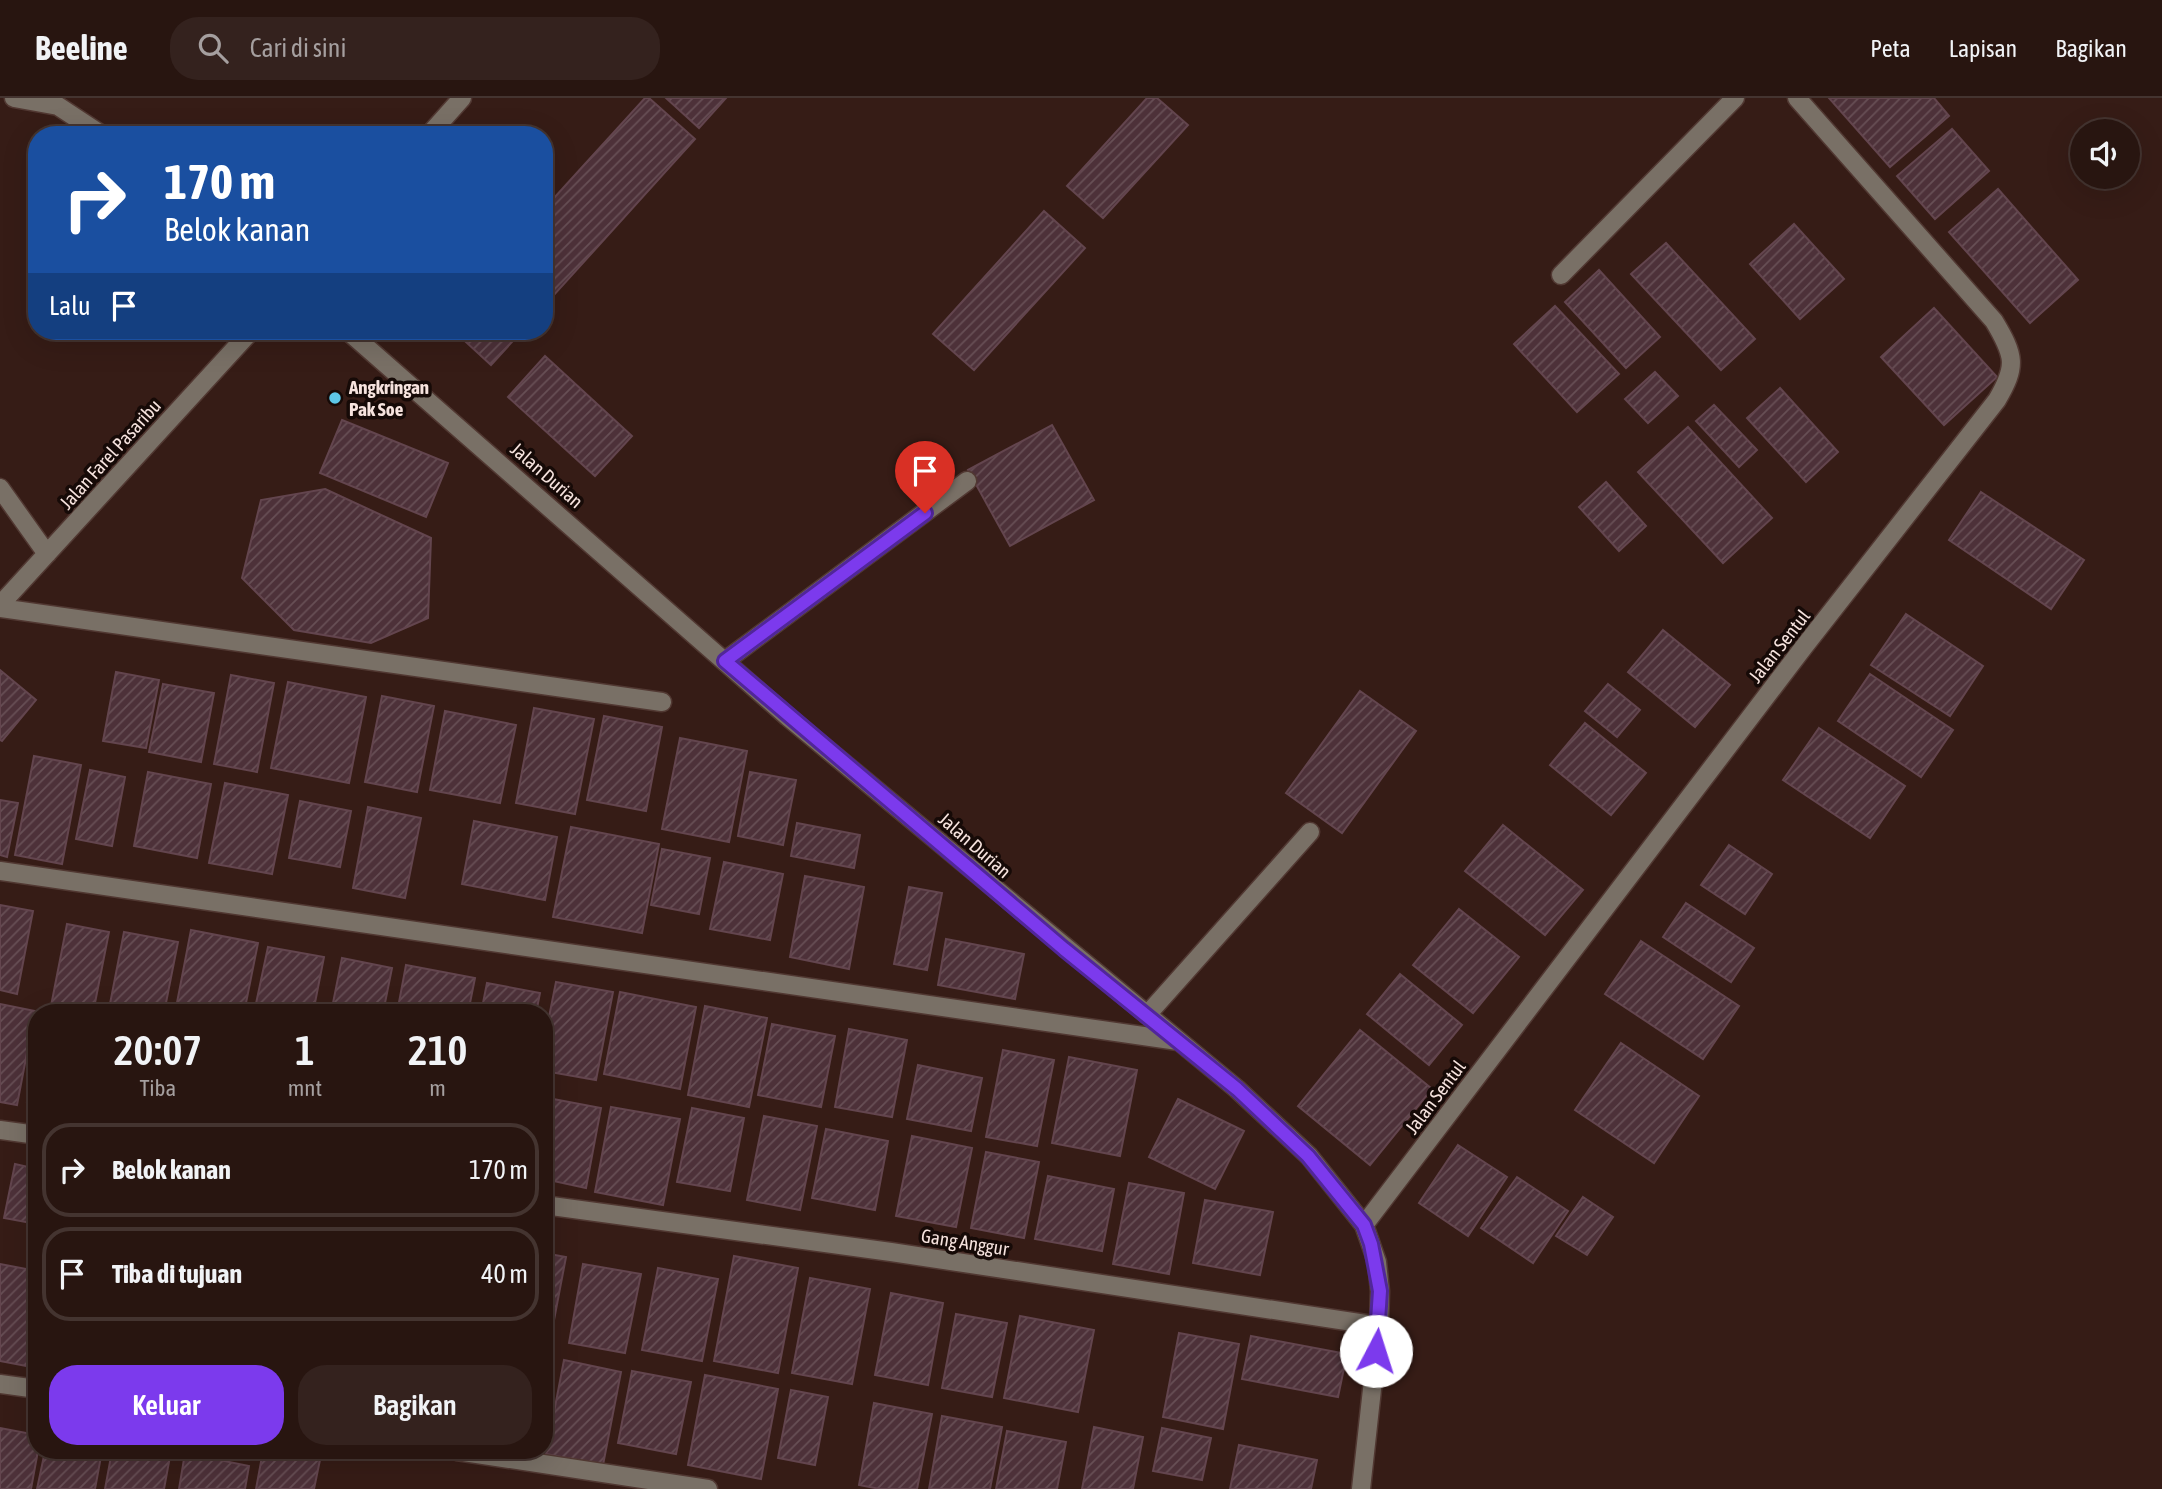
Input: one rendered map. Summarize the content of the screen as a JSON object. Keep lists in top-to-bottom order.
{
  "streets": {
    "street": [
      "Jalan Farel Pasaribu",
      "Jalan Durian",
      "Jalan Sentul",
      "Gang Anggur"
    ]
  },
  "crossings": [
    ["Jalan Durian", "Jalan Sentul"],
    ["Jalan Durian", "Gang Anggur"]
  ],
  "places": ["Angkringan Pak Soe"],
  "page": {
    "header": "Beeline",
    "search": "Cari di sini",
    "nav": ["Peta", "Lapisan", "Bagikan"],
    "turn": ["170 m", "Belok kanan"],
    "then": "Lalu",
    "eta": [
      "20:07",
      "Tiba",
      "1",
      "mnt",
      "210",
      "m"
    ],
    "list": [
      {
        "name": "Belok kanan",
        "value": "170 m"
      },
      {
        "name": "Tiba di tujuan",
        "value": "40 m"
      }
    ],
    "buttons": ["Keluar", "Bagikan"]
  }
}
